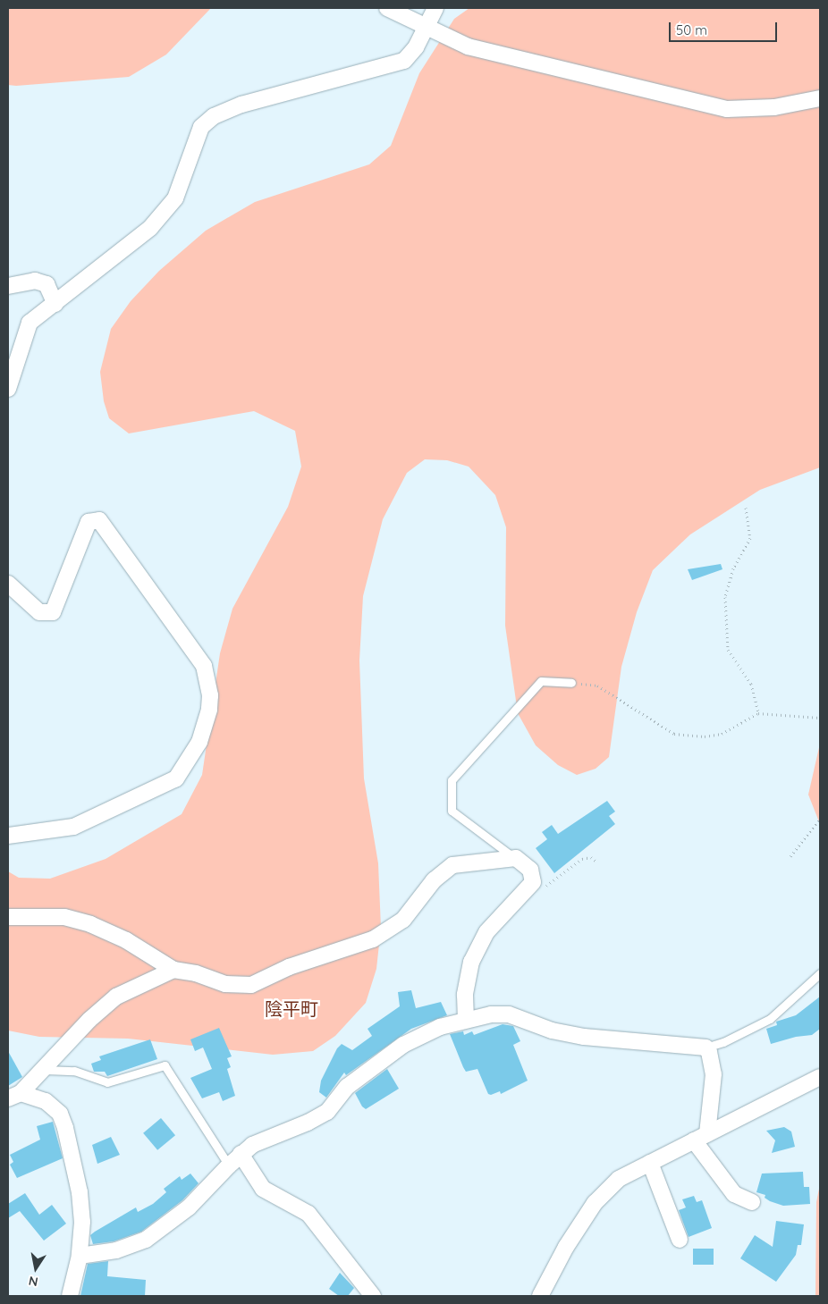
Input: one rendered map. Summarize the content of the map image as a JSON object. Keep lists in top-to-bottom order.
{
  "districts": ["陰平町"],
  "scale_bar": "50 m",
  "north": "bottom"
}
